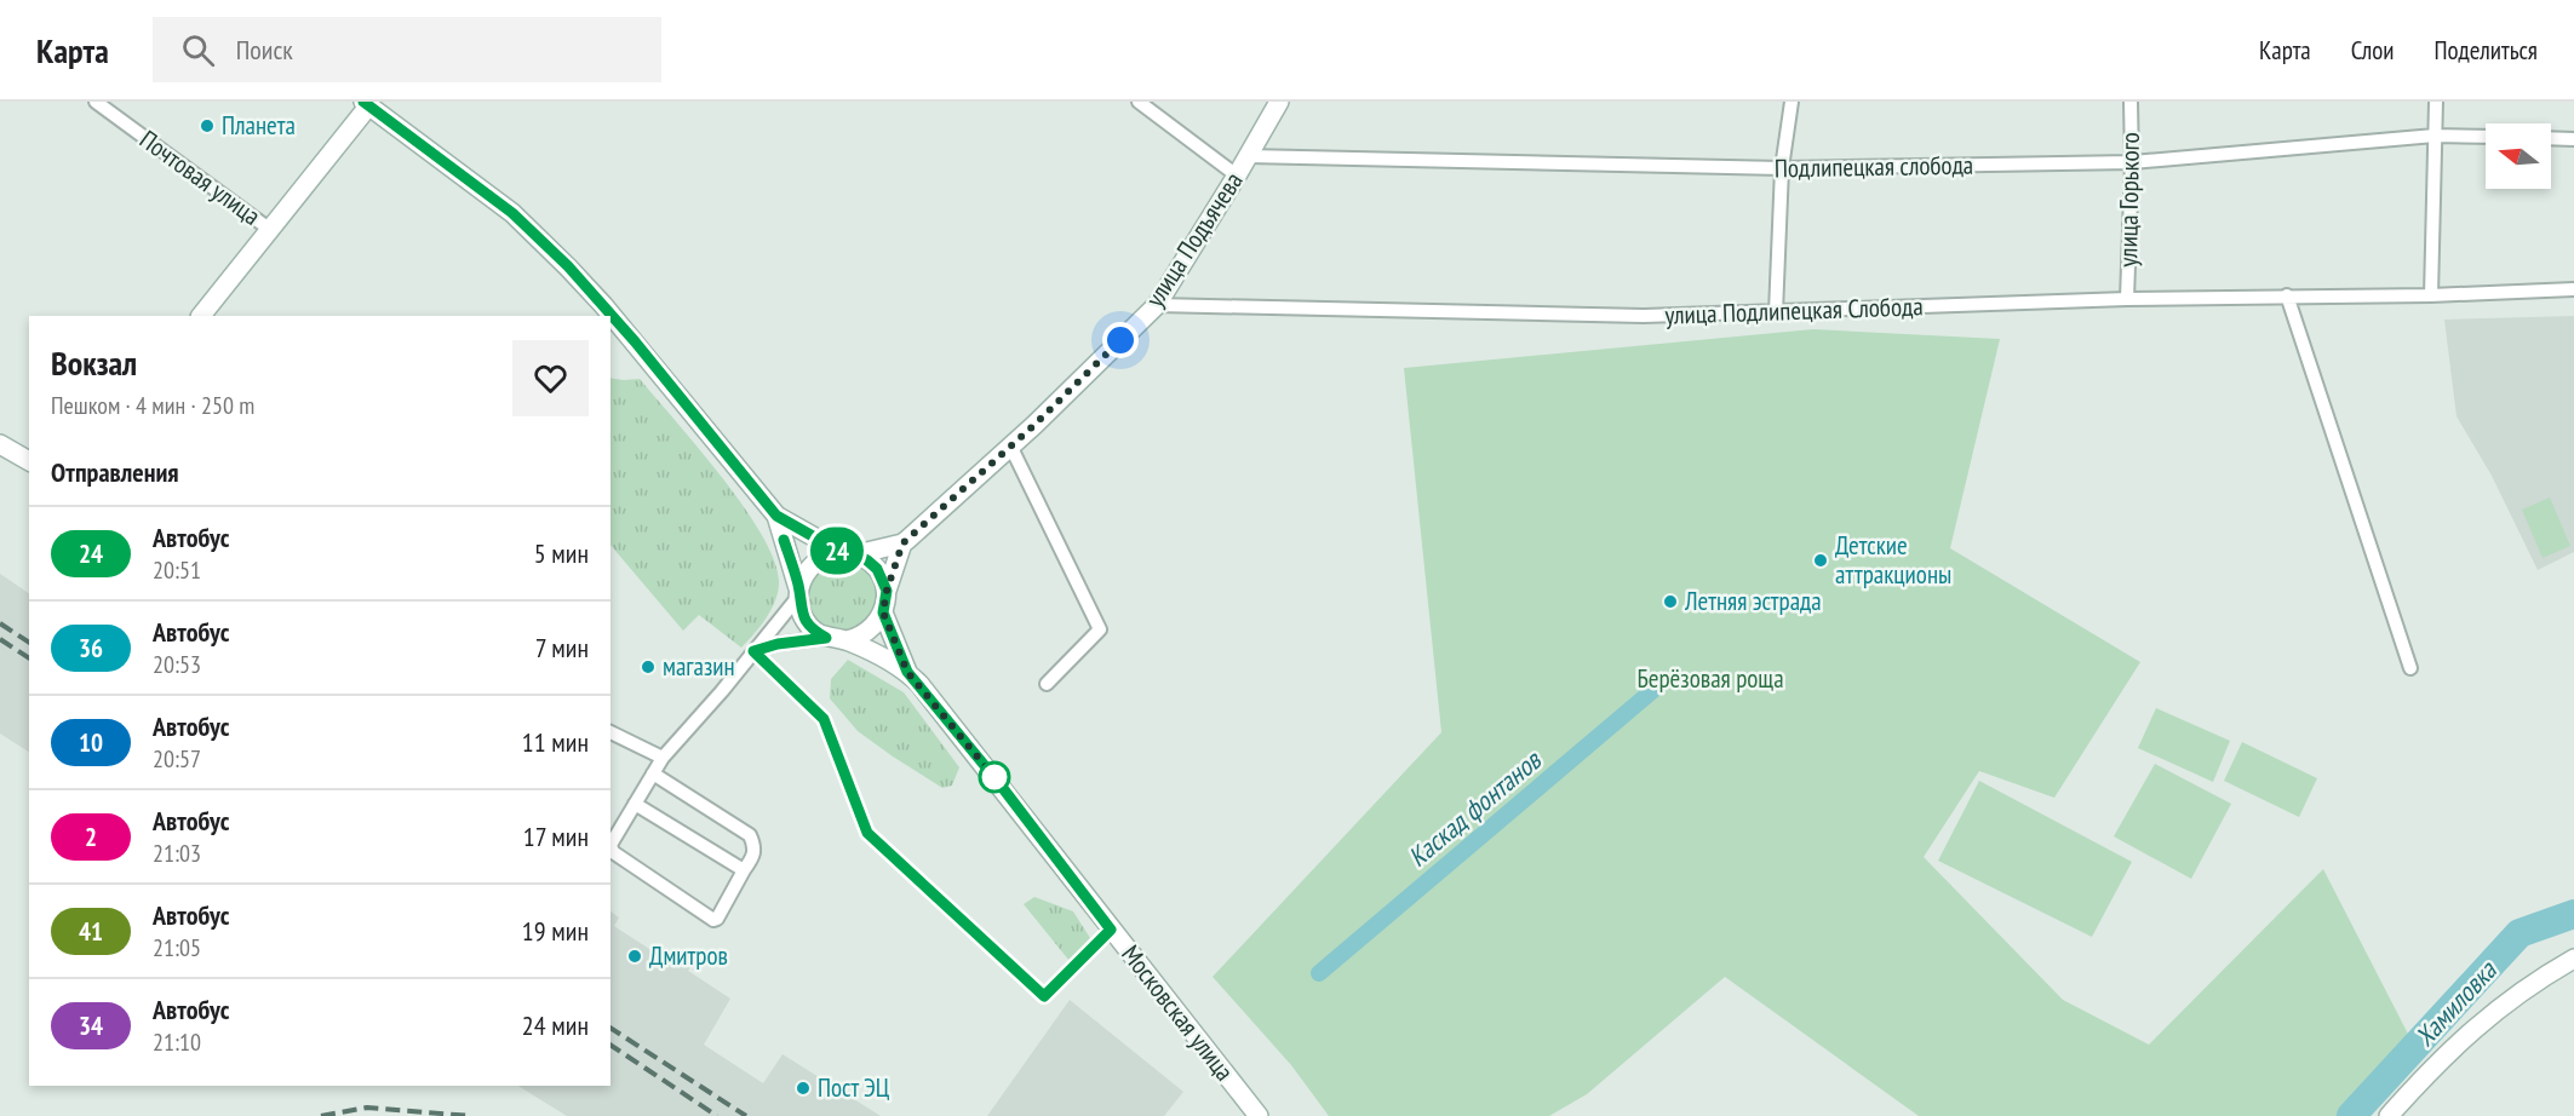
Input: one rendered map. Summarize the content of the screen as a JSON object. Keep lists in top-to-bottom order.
{
  "streets": {
    "main road": ["улица Подъячева", "Московская улица"],
    "street": [
      "Подлипецкая слобода",
      "Почтовая улица",
      "улица Горького",
      "улица Подлипецкая Слобода"
    ]
  },
  "crossings": [
    ["Подлипецкая слобода", "улица Горького"],
    ["Подлипецкая слобода", "улица Подъячева"],
    ["улица Горького", "улица Подлипецкая Слобода"],
    ["улица Подъячева", "улица Подлипецкая Слобода"],
    ["улица Подъячева", "Московская улица"]
  ],
  "water": ["Каскад фонтанов", "Хамиловка"],
  "parks": ["Берёзовая роща"],
  "places": [
    "Планета",
    "Детские аттракционы",
    "Летняя эстрада",
    "магазин",
    "Дмитров",
    "Пост ЭЦ"
  ],
  "lines": ["bus line 24"],
  "north": "left",
  "page": {
    "header": "Карта",
    "search": "Поиск",
    "nav": ["Карта", "Слои", "Поделиться"],
    "on_map": "24",
    "heading": [
      ["Вокзал", "Пешком · 4 мин · 250 m"],
      "Отправления"
    ],
    "list": [
      {
        "mark": "24",
        "name": "Автобус",
        "note": "20:51",
        "value": "5 мин"
      },
      {
        "mark": "36",
        "name": "Автобус",
        "note": "20:53",
        "value": "7 мин"
      },
      {
        "mark": "10",
        "name": "Автобус",
        "note": "20:57",
        "value": "11 мин"
      },
      {
        "mark": "2",
        "name": "Автобус",
        "note": "21:03",
        "value": "17 мин"
      },
      {
        "mark": "41",
        "name": "Автобус",
        "note": "21:05",
        "value": "19 мин"
      },
      {
        "mark": "34",
        "name": "Автобус",
        "note": "21:10",
        "value": "24 мин"
      }
    ]
  }
}
